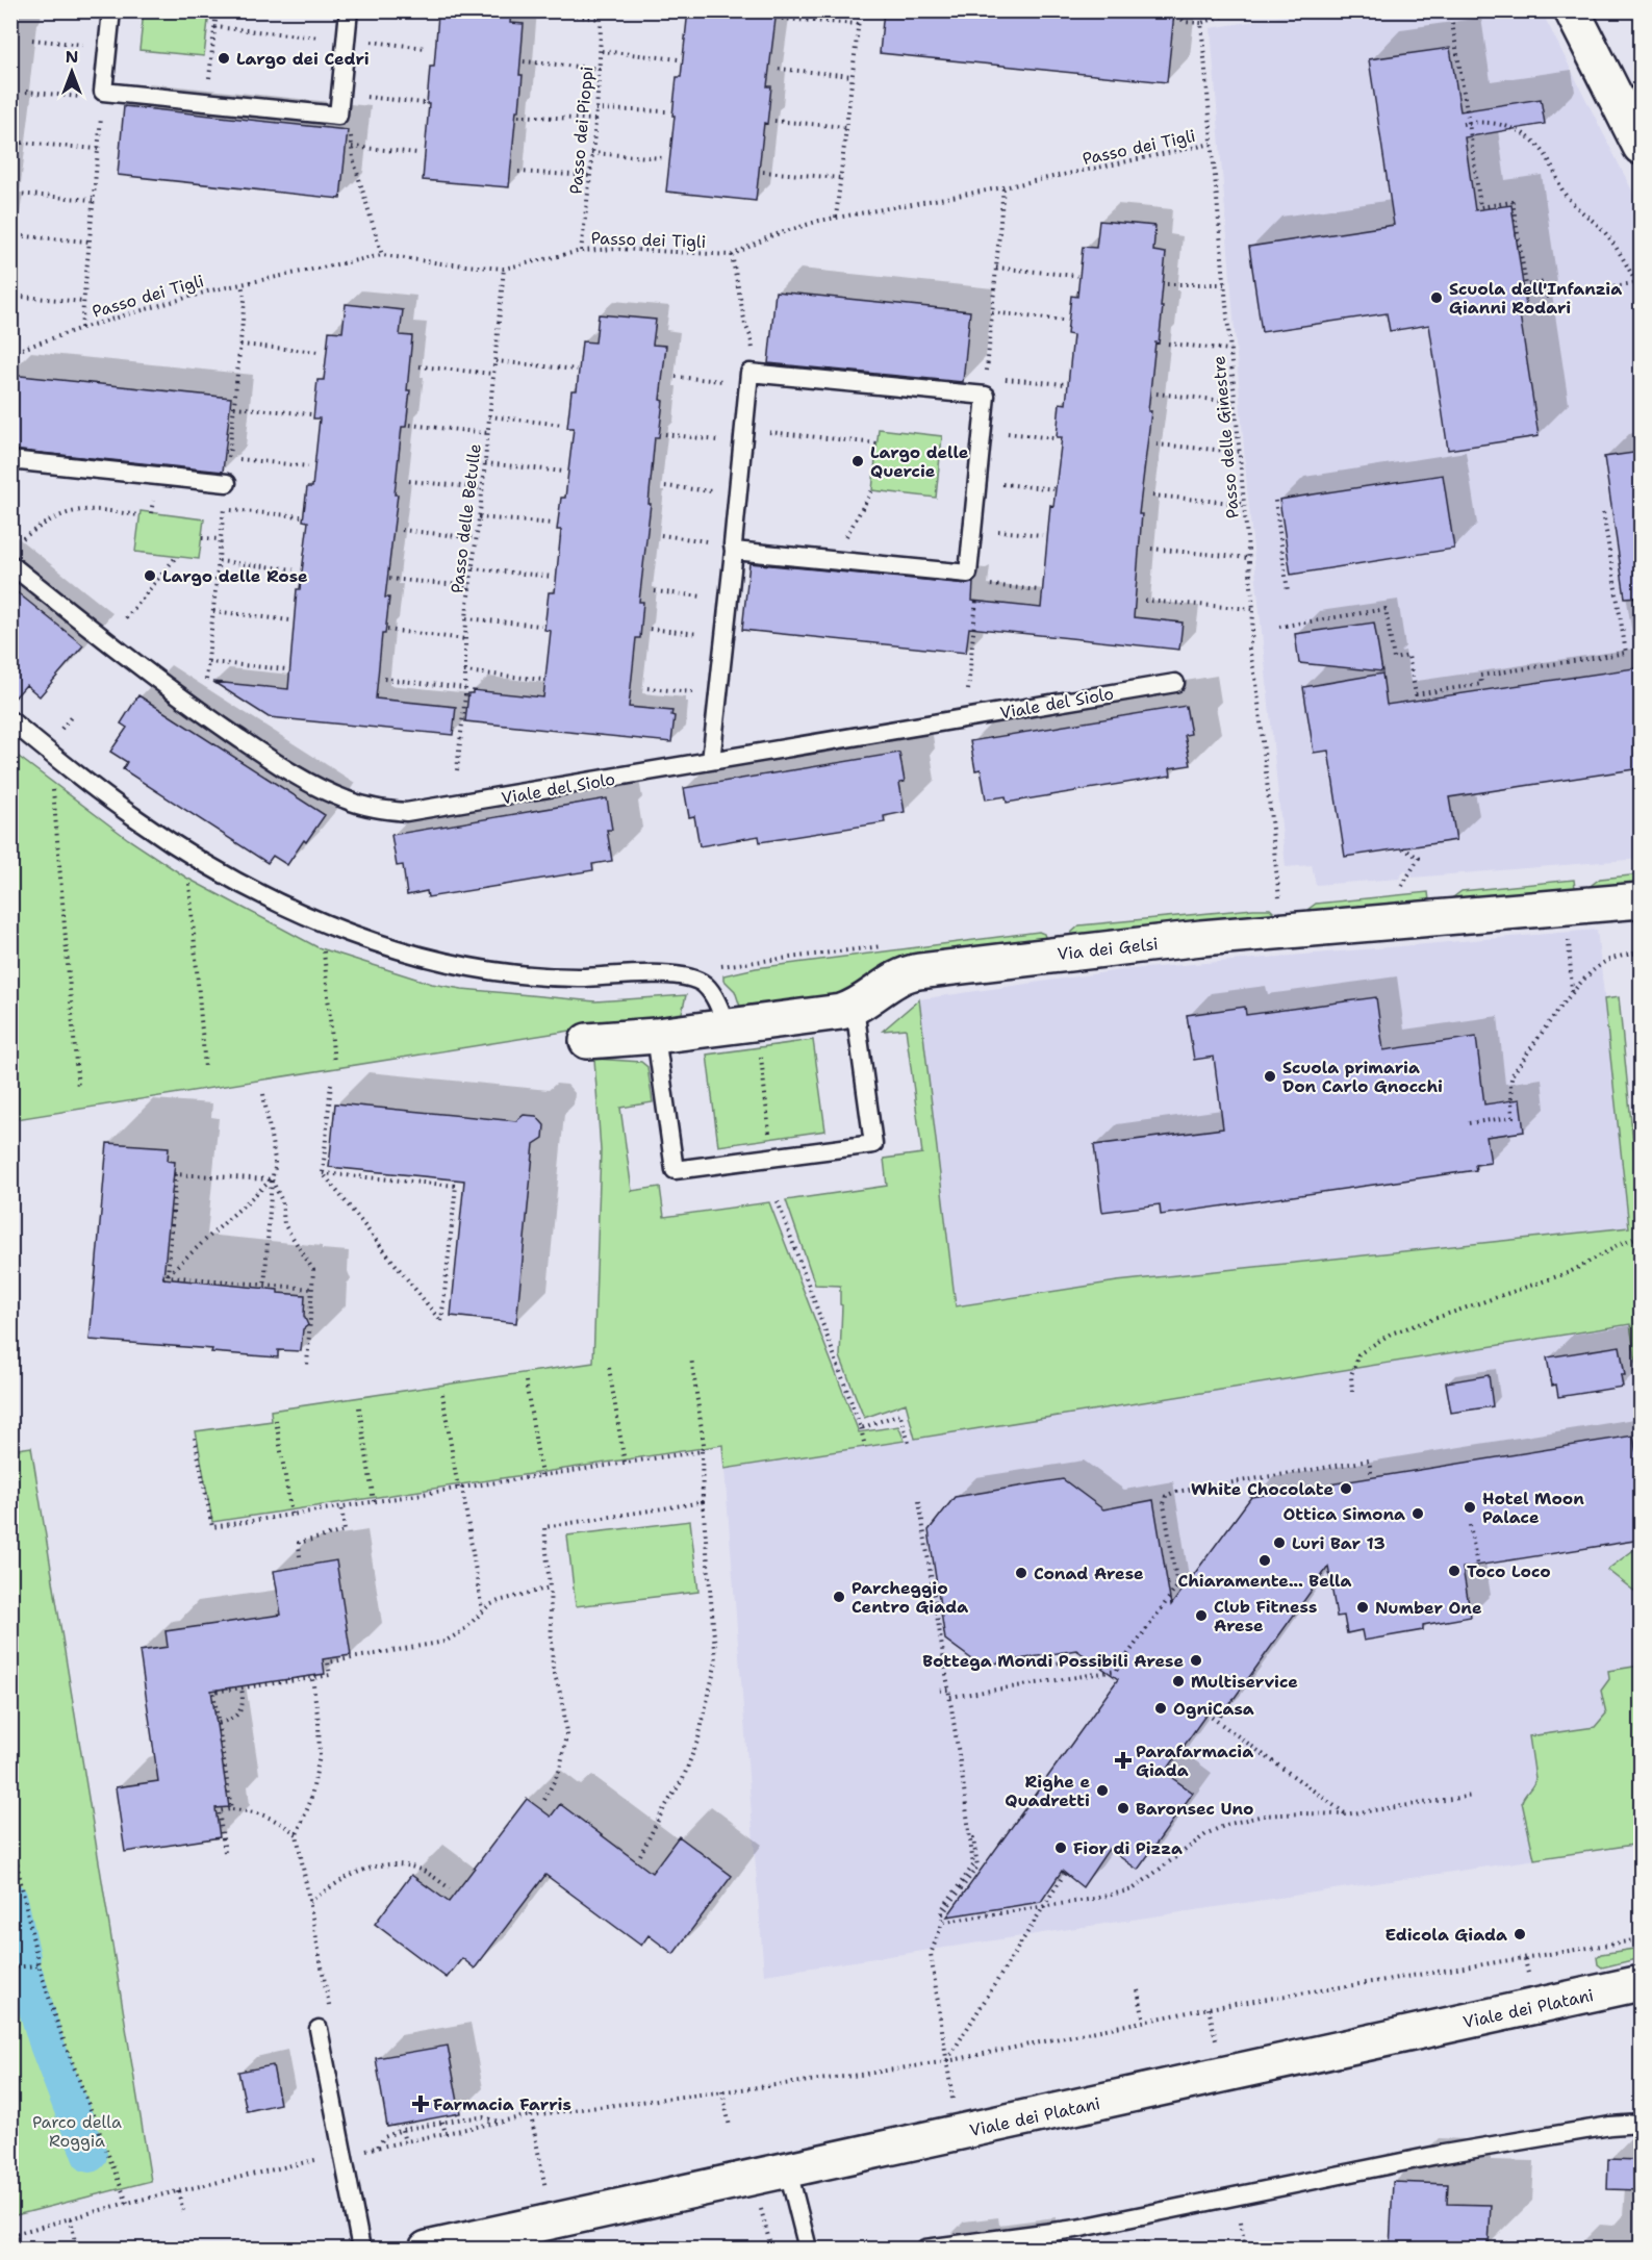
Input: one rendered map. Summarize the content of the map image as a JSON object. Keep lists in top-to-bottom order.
{
  "streets": {
    "street": ["Via dei Gelsi", "Viale dei Platani"],
    "lane": ["Viale del Siolo"],
    "path": [
      "Passo dei Pioppi",
      "Passo dei Tigli",
      "Passo delle Ginestre",
      "Passo delle Betulle"
    ]
  },
  "crossings": [
    ["Passo dei Pioppi", "Passo dei Tigli"],
    ["Passo dei Tigli", "Passo delle Ginestre"],
    ["Passo dei Tigli", "Passo delle Betulle"]
  ],
  "parks": ["Parco della Roggia"],
  "places": {
    "other": [
      "Largo dei Cedri",
      "Scuola dell'Infanzia Gianni Rodari",
      "Largo delle Quercie",
      "Largo delle Rose",
      "Scuola primaria Don Carlo Gnocchi",
      "White Chocolate",
      "Hotel Moon Palace",
      "Ottica Simona",
      "Luri Bar 13",
      "Chiaramente... Bella",
      "Toco Loco",
      "Conad Arese",
      "Parcheggio Centro Giada",
      "Number One",
      "Club Fitness Arese",
      "Bottega Mondi Possibili Arese",
      "Multiservice",
      "OgniCasa",
      "Righe e Quadretti",
      "Baronsec Uno",
      "Fior di Pizza",
      "Edicola Giada"
    ],
    "health": ["Parafarmacia Giada", "Farmacia Farris"]
  },
  "north": "top"
}
